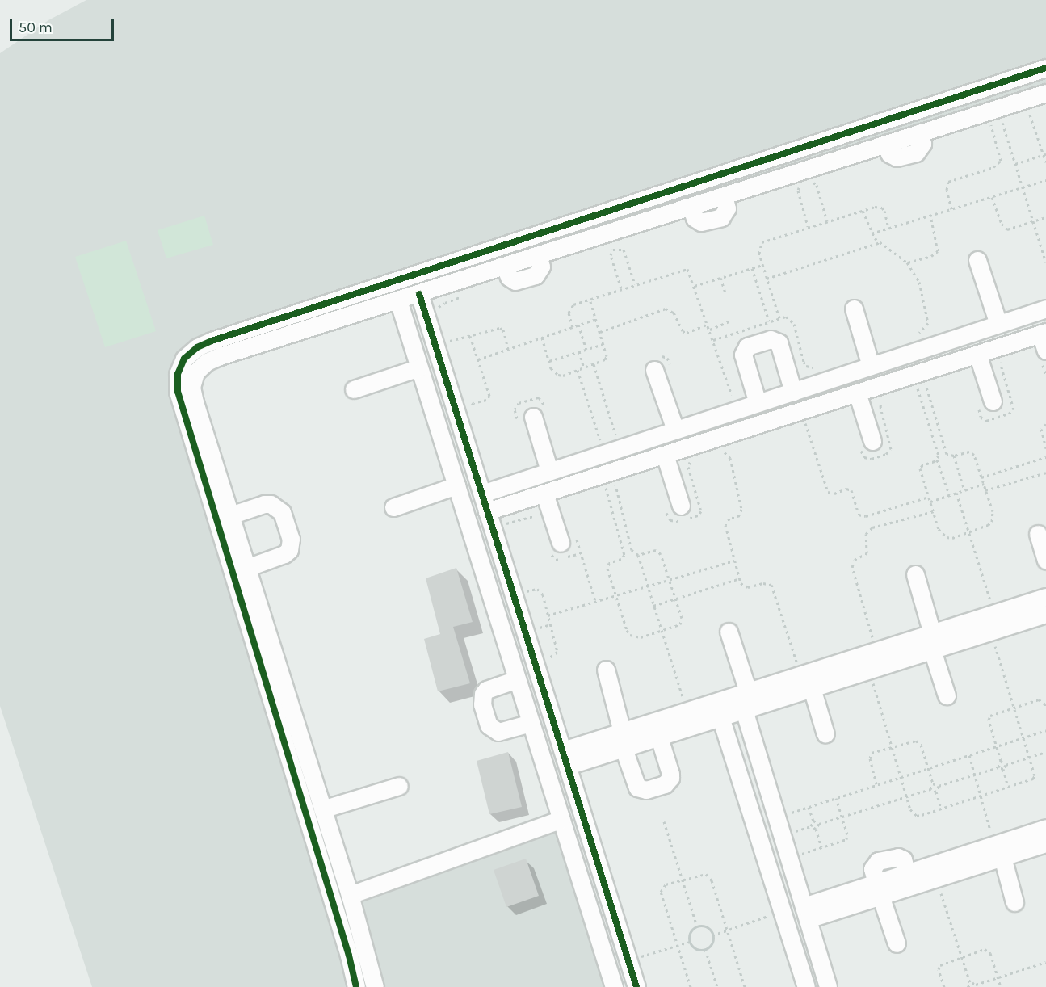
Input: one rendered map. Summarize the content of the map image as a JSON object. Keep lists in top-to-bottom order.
{
  "scale_bar": "50 m"
}
